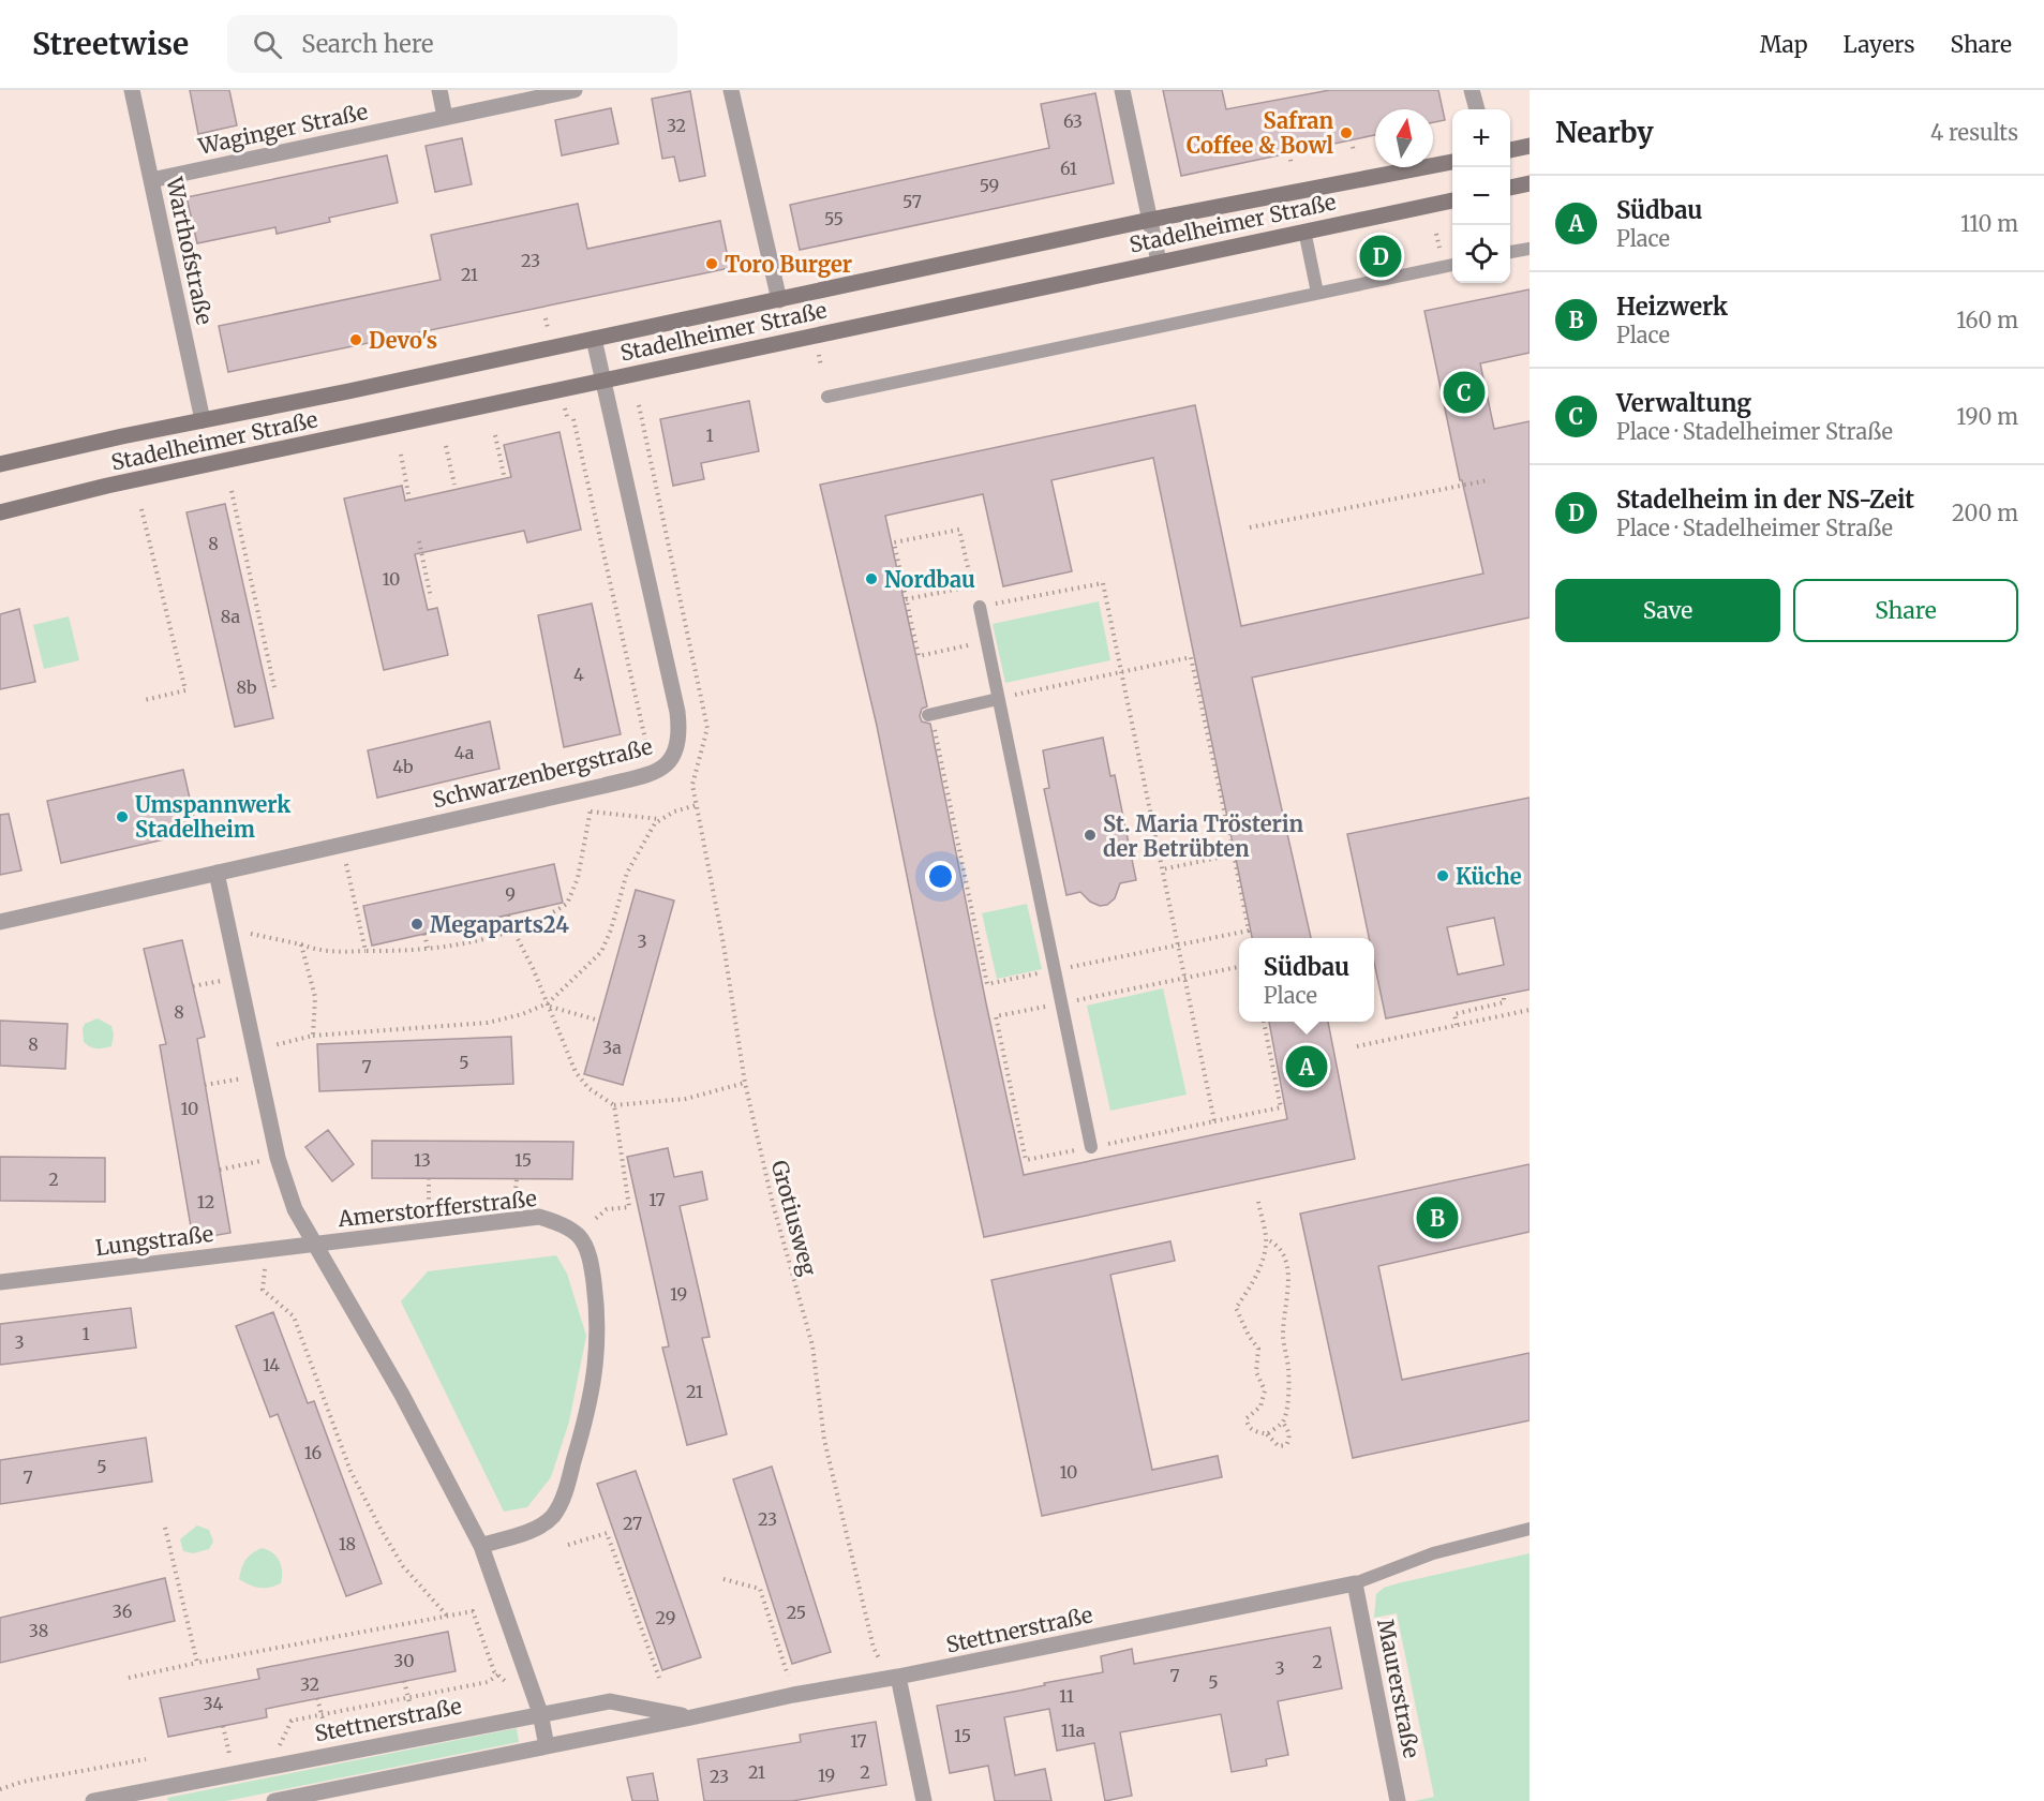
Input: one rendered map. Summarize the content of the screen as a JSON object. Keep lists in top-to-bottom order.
{
  "streets": {
    "main road": ["Stadelheimer Straße"],
    "street": [
      "Waginger Straße",
      "Warthofstraße",
      "Schwarzenbergstraße",
      "Amerstorfferstraße",
      "Lungstraße",
      "Stettnerstraße",
      "Maurerstraße"
    ],
    "path": ["Grotiusweg"]
  },
  "crossings": [
    ["Waginger Straße", "Warthofstraße"],
    ["Stadelheimer Straße", "Warthofstraße"],
    ["Stadelheimer Straße", "Schwarzenbergstraße"],
    ["Schwarzenbergstraße", "Amerstorfferstraße"],
    ["Amerstorfferstraße", "Lungstraße"],
    ["Amerstorfferstraße", "Stettnerstraße"],
    ["Grotiusweg", "Stettnerstraße"],
    ["Stettnerstraße", "Maurerstraße"]
  ],
  "places": [
    "Safran Coffee & Bowl",
    "Toro Burger",
    "Devo's",
    "Nordbau",
    "Umspannwerk Stadelheim",
    "St. Maria Trösterin der Betrübten",
    "Küche",
    "Megaparts24"
  ],
  "house_numbers": [
    "63",
    "32",
    "61",
    "59",
    "57",
    "55",
    "23",
    "21",
    "1",
    "8",
    "10",
    "8a",
    "4",
    "8b",
    "4a",
    "4b",
    "9",
    "3",
    "8",
    "8",
    "3a",
    "5",
    "7",
    "10",
    "13",
    "15",
    "2",
    "17",
    "12",
    "19",
    "1",
    "3",
    "14",
    "21",
    "16",
    "5",
    "10",
    "7",
    "23",
    "27",
    "18",
    "36",
    "25",
    "29",
    "38",
    "30",
    "2",
    "3",
    "7",
    "5",
    "32",
    "11",
    "34",
    "11a",
    "15",
    "17",
    "21",
    "2",
    "19",
    "23"
  ],
  "north": "top",
  "page": {
    "header": "Streetwise",
    "search": "Search here",
    "nav": ["Map", "Layers", "Share"],
    "heading": ["Nearby", "4 results"],
    "map_buttons": ["+", "−"],
    "list": [
      {
        "mark": "A",
        "name": "Südbau",
        "note": "Place",
        "value": "110 m"
      },
      {
        "mark": "B",
        "name": "Heizwerk",
        "note": "Place",
        "value": "160 m"
      },
      {
        "mark": "C",
        "name": "Verwaltung",
        "note": "Place · Stadelheimer Straße",
        "value": "190 m"
      },
      {
        "mark": "D",
        "name": "Stadelheim in der NS-Zeit",
        "note": "Place · Stadelheimer Straße",
        "value": "200 m"
      }
    ],
    "pins": [
      "D",
      "C",
      "A",
      "B"
    ],
    "buttons": ["Save", "Share"],
    "popup": ["Südbau", "Place"]
  }
}
